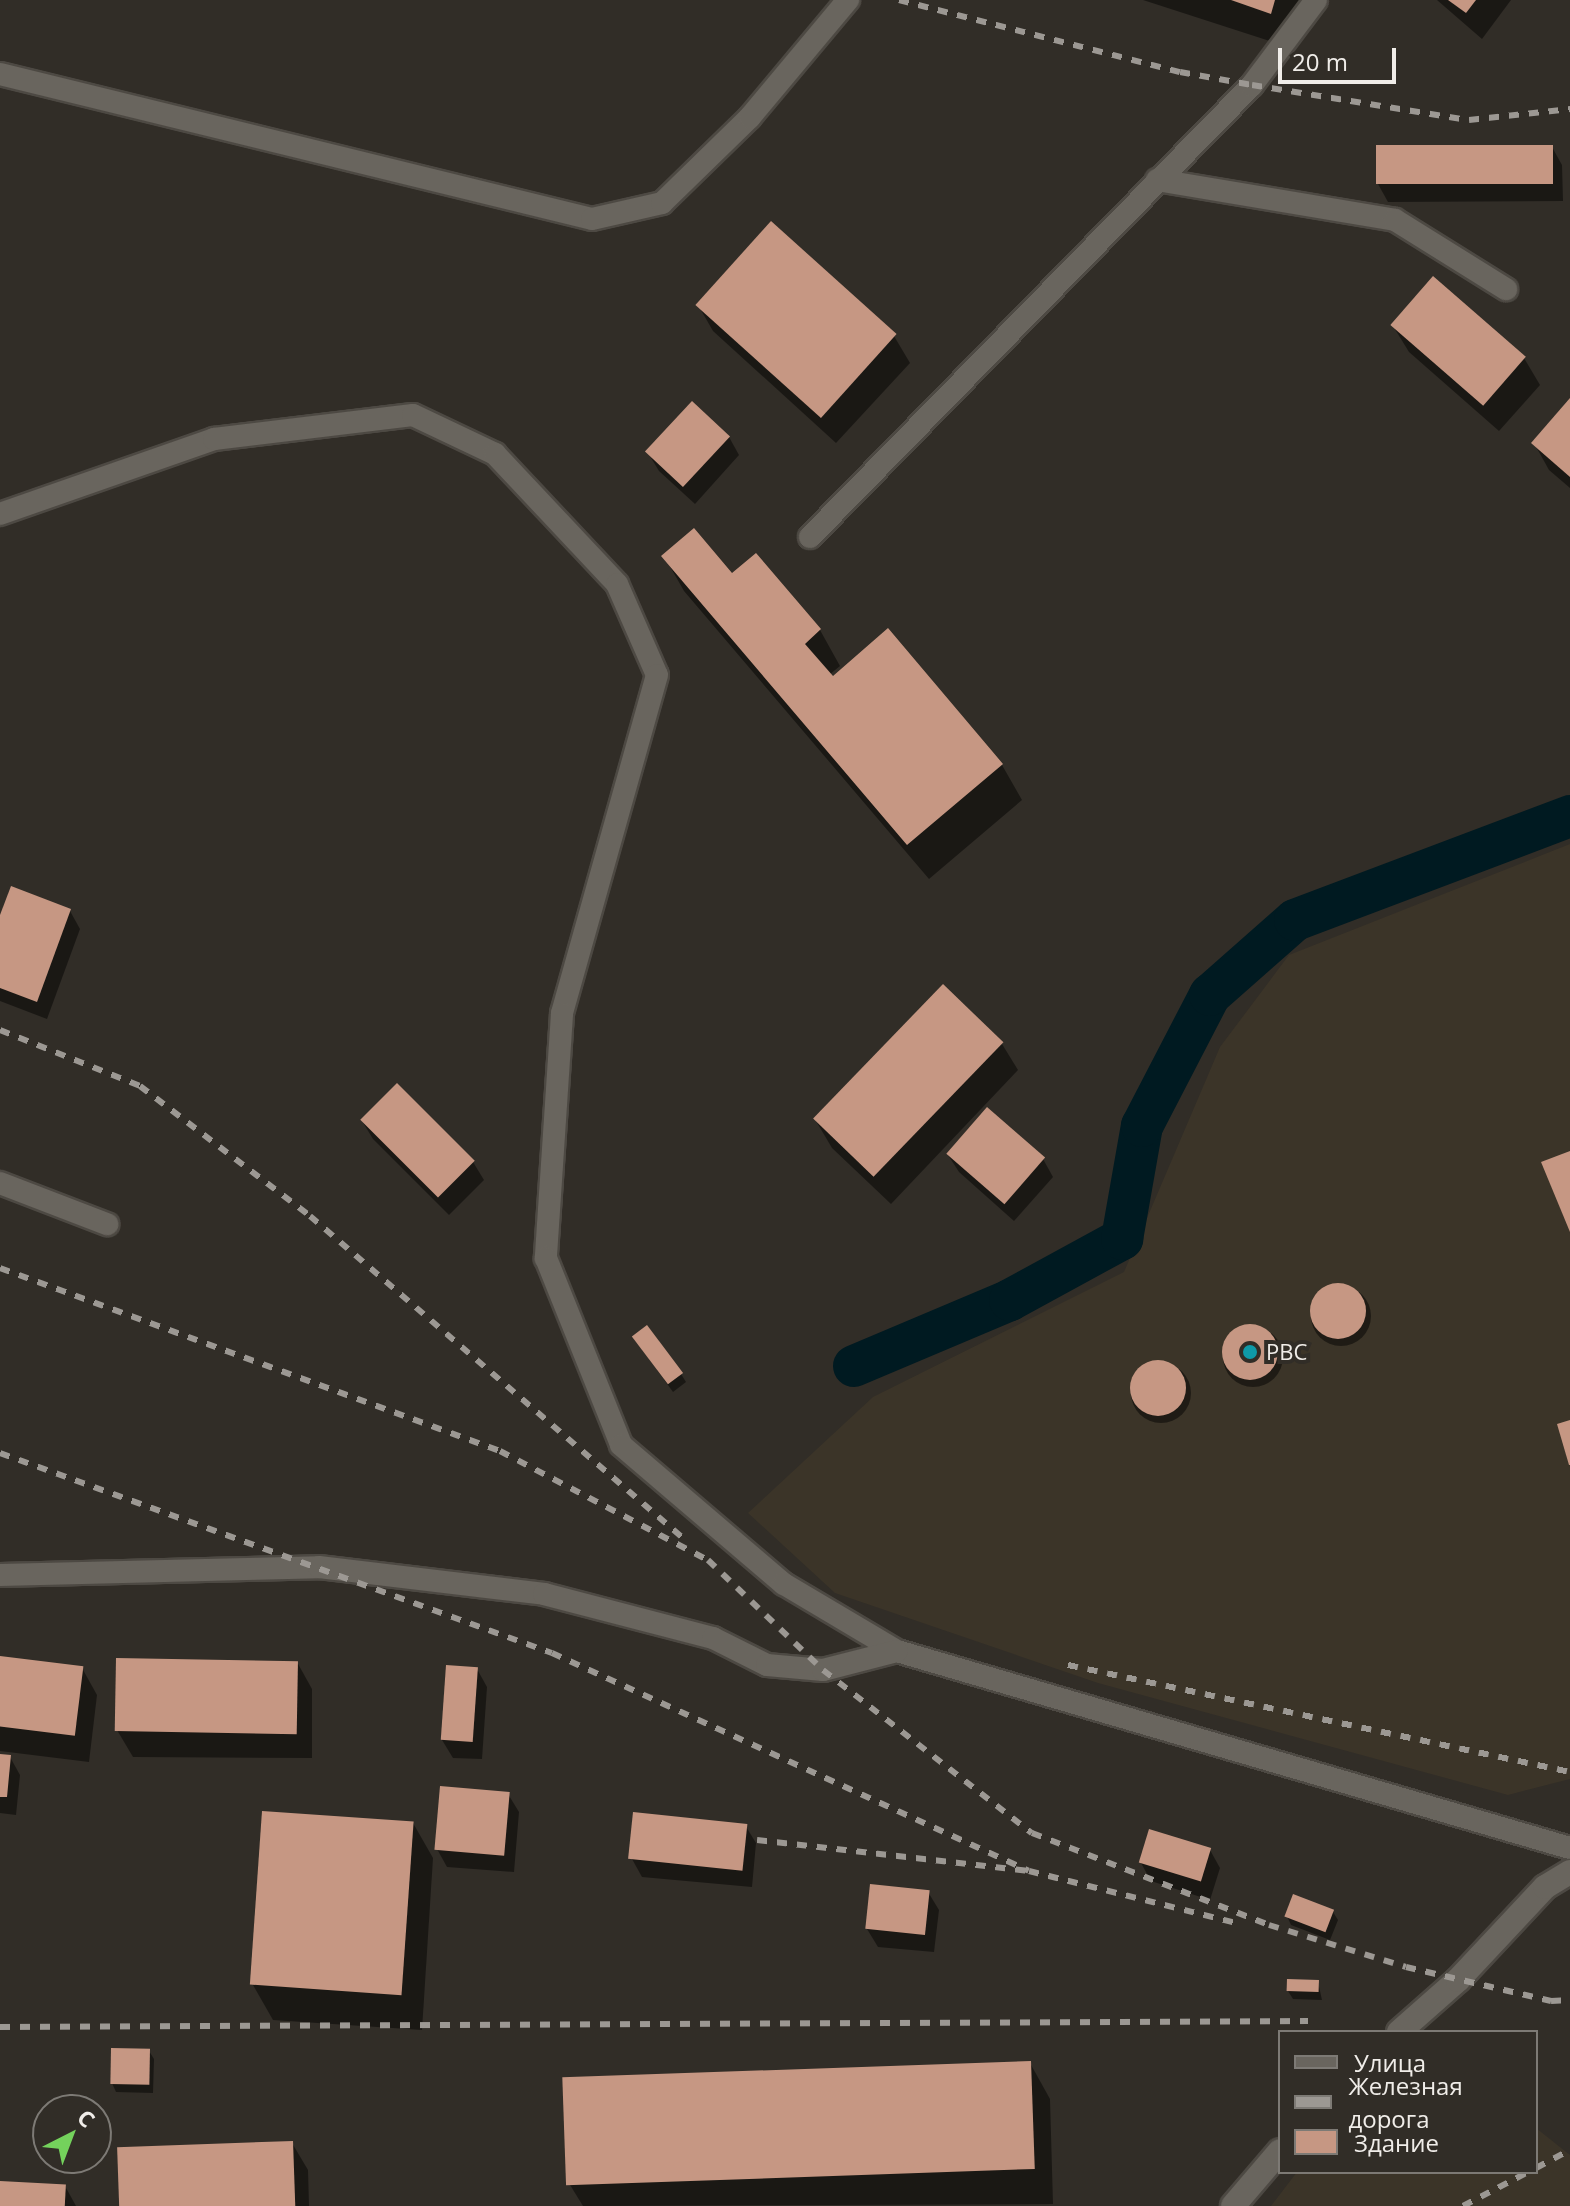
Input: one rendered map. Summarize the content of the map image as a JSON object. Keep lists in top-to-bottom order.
{
  "places": ["РВС"],
  "legend": ["Улица", "Железная дорога", "Здание"],
  "scale_bar": "20 m",
  "north": "top right"
}
